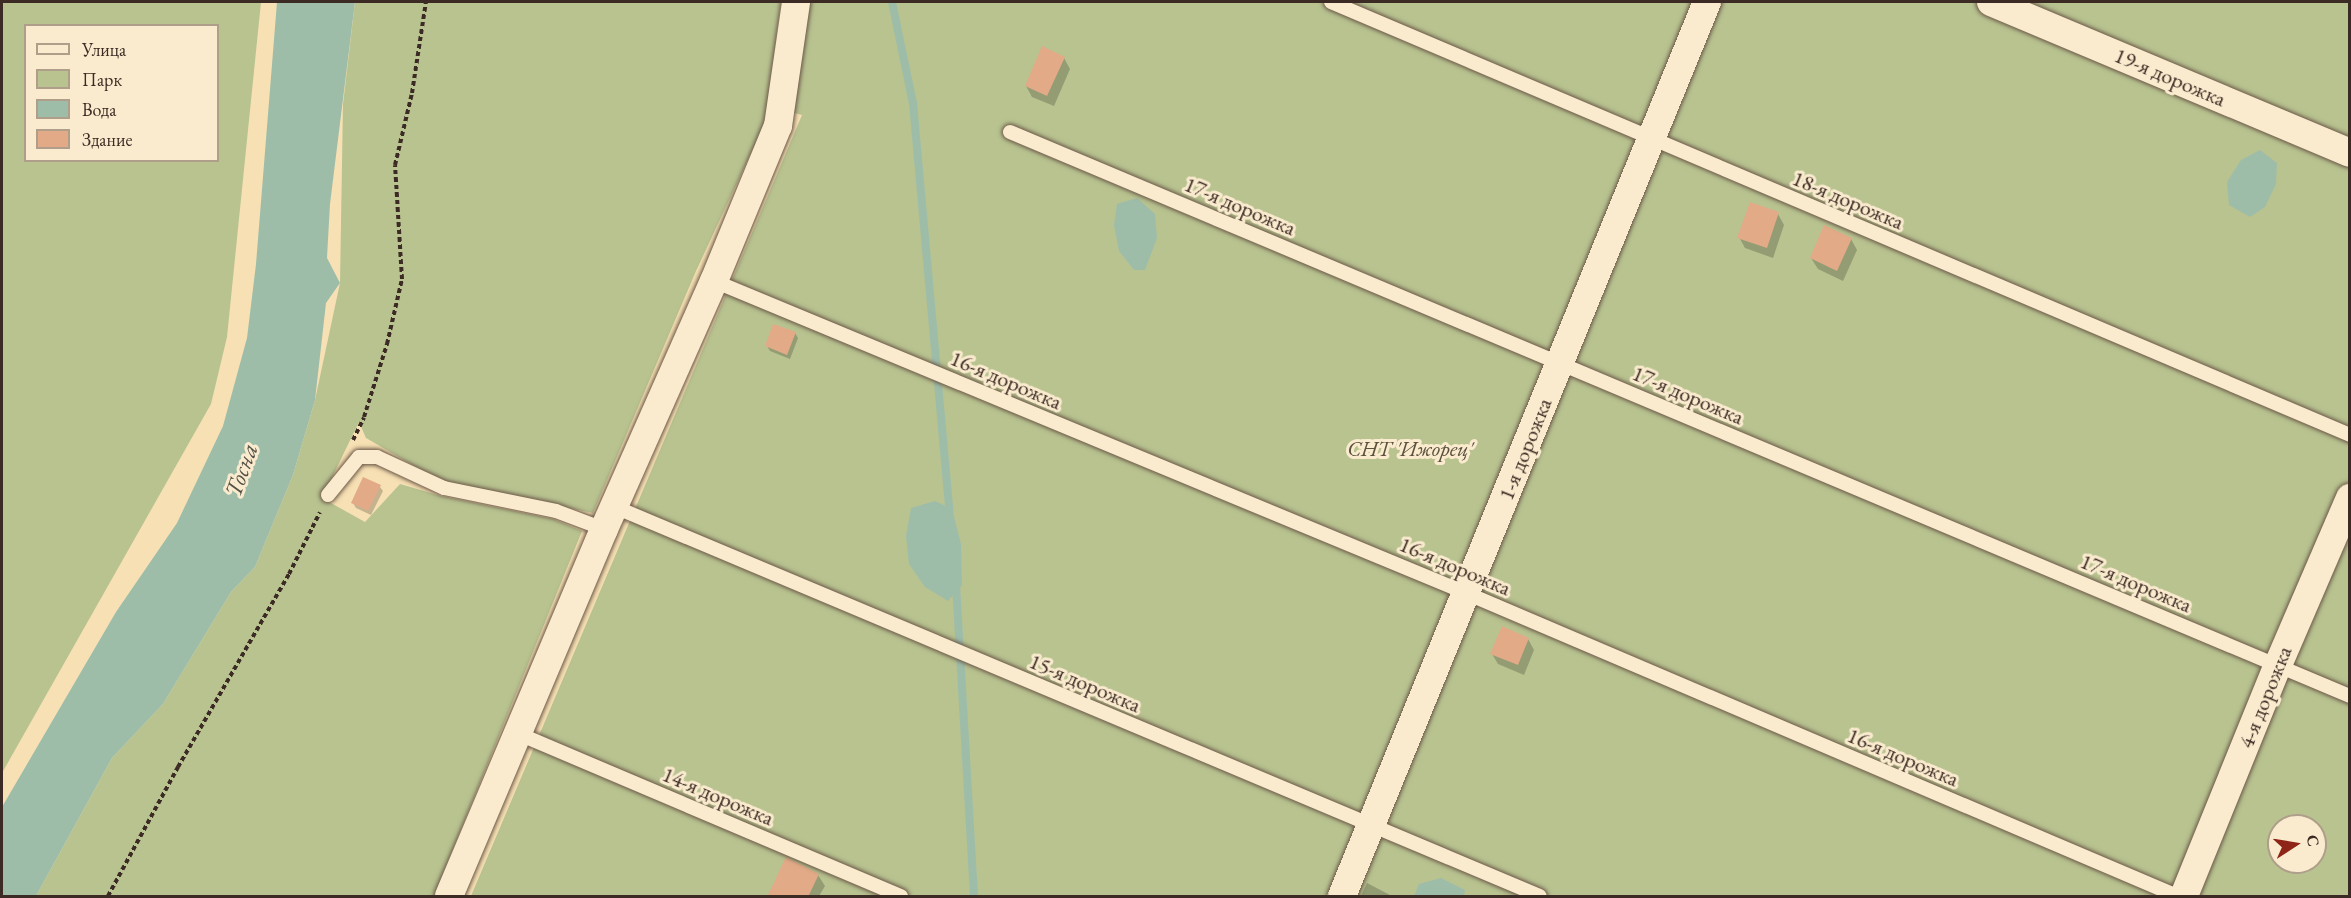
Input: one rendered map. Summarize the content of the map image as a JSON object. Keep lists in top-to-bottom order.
{
  "streets": {
    "street": ["19-я дорожка", "1-я дорожка", "4-я дорожка"],
    "lane": [
      "18-я дорожка",
      "17-я дорожка",
      "16-я дорожка",
      "15-я дорожка",
      "14-я дорожка"
    ]
  },
  "crossings": [
    ["18-я дорожка", "1-я дорожка"],
    ["17-я дорожка", "1-я дорожка"],
    ["17-я дорожка", "4-я дорожка"],
    ["16-я дорожка", "1-я дорожка"],
    ["1-я дорожка", "15-я дорожка"]
  ],
  "water": ["Тосна"],
  "parks": ["СНТ 'Ижорец'"],
  "legend": [
    "Улица",
    "Парк",
    "Вода",
    "Здание"
  ],
  "north": "right"
}
